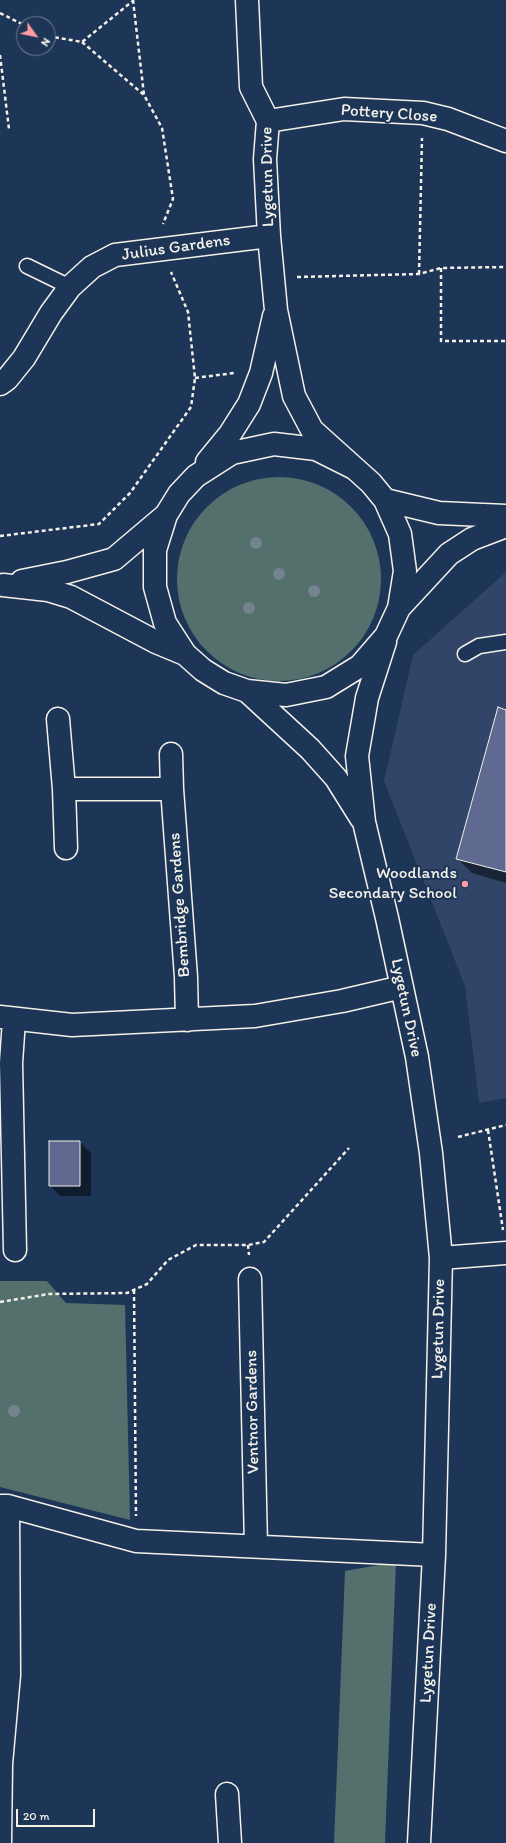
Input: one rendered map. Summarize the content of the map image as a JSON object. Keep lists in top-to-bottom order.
{
  "streets": {
    "street": [
      "Pottery Close",
      "Lygetun Drive",
      "Julius Gardens",
      "Bembridge Gardens",
      "Ventnor Gardens"
    ]
  },
  "crossings": [
    ["Pottery Close", "Lygetun Drive"],
    ["Lygetun Drive", "Julius Gardens"]
  ],
  "places": ["Woodlands Secondary School"],
  "scale_bar": "20 m",
  "north": "bottom right"
}
